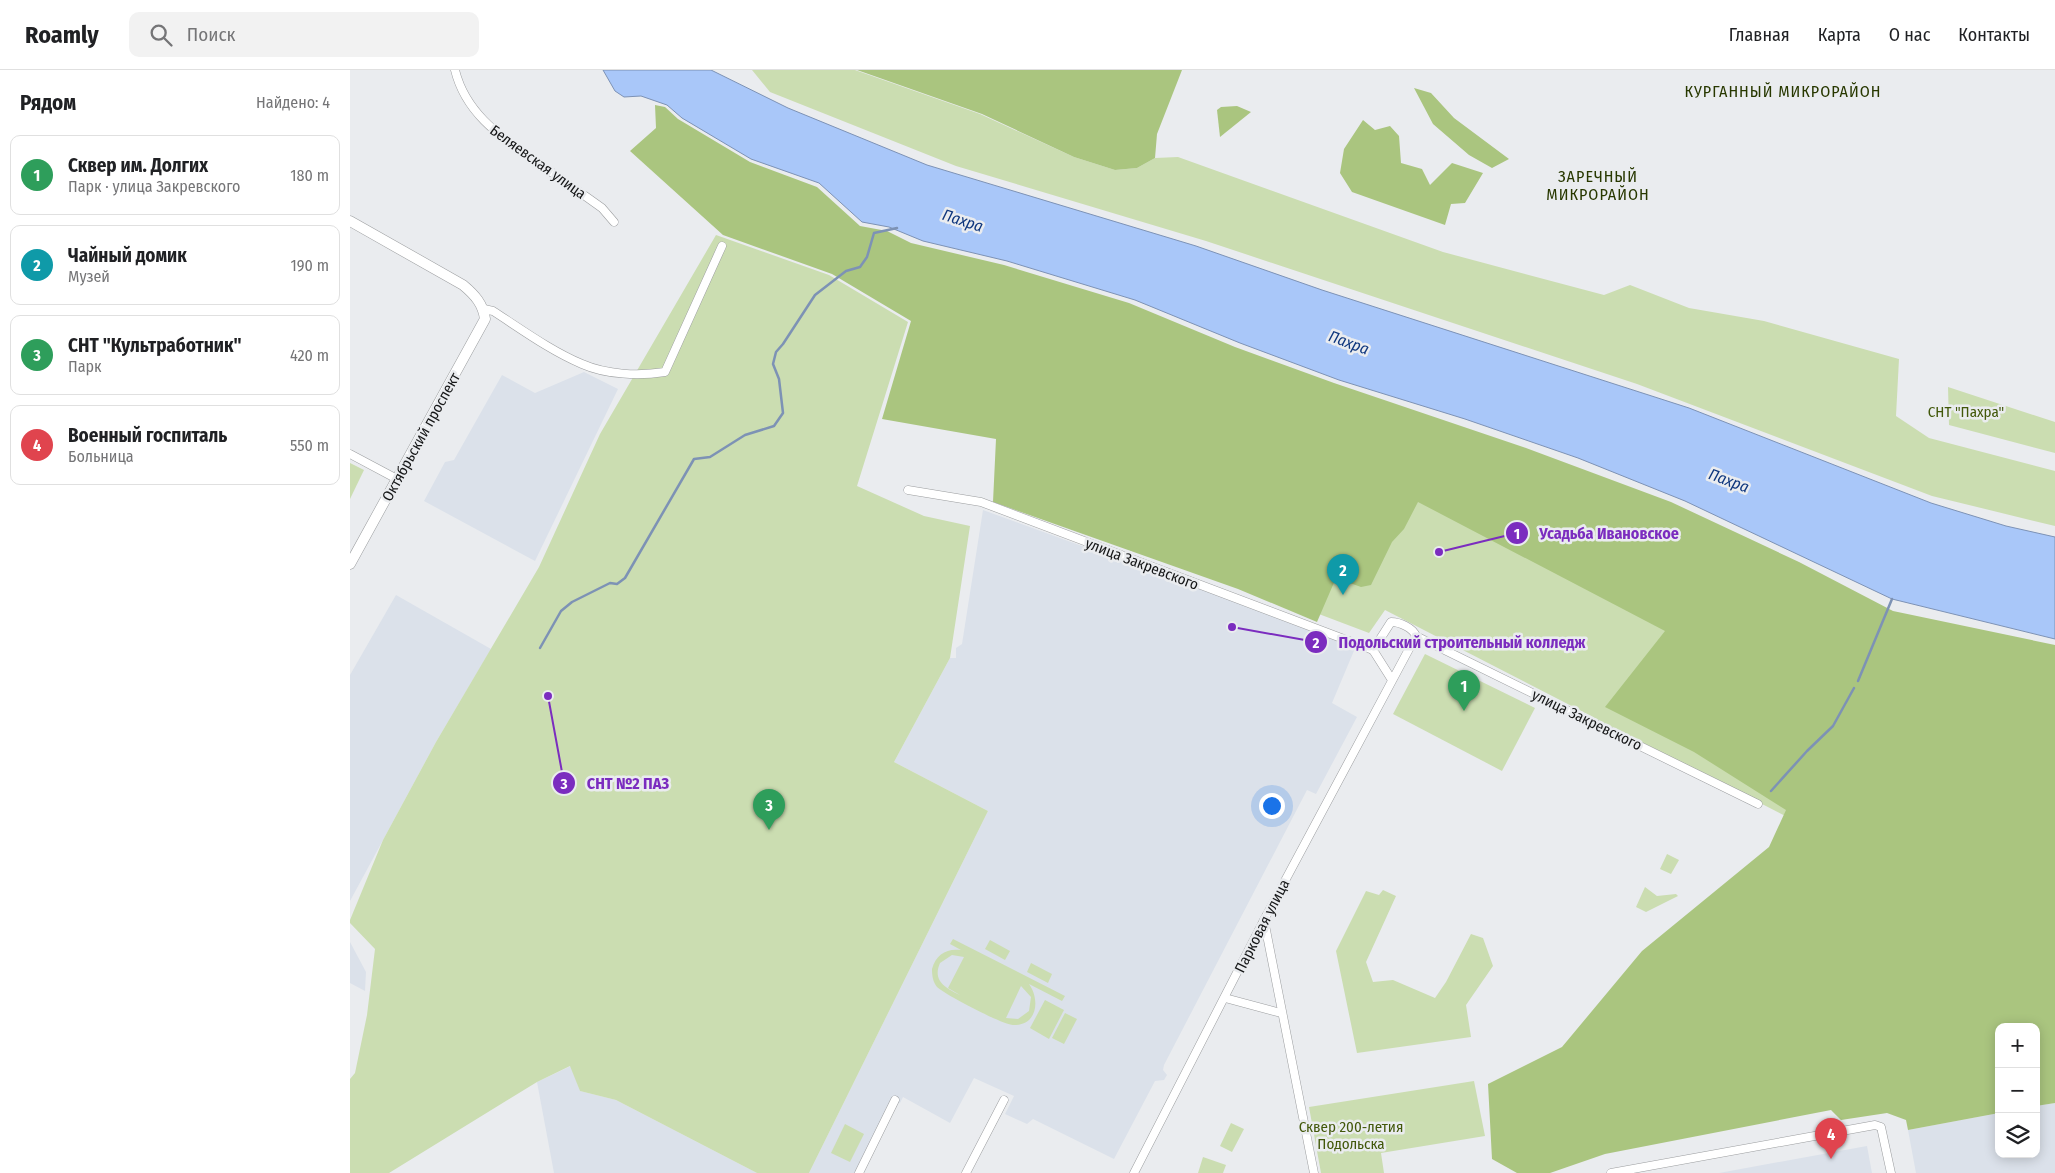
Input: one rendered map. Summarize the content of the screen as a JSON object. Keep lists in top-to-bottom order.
{
  "streets": {
    "main road": ["Октябрьский проспект"],
    "street": ["Беляевская улица", "улица Закревского", "Парковая улица"]
  },
  "crossings": [
    ["улица Закревского", "Парковая улица"]
  ],
  "districts": ["КУРГАННЫЙ МИКРОРАЙОН", "ЗАРЕЧНЫЙ МИКРОРАЙОН"],
  "water": ["Пахра"],
  "parks": ["СНТ \"Пахра\"", "Сквер 200-летия Подольска"],
  "places": ["Усадьба Ивановское", "Подольский строительный колледж", "СНТ №2 ПАЗ"],
  "page": {
    "header": "Roamly",
    "search": "Поиск",
    "nav": [
      "Главная",
      "Карта",
      "О нас",
      "Контакты"
    ],
    "heading": ["Рядом", "Найдено: 4"],
    "list": [
      {
        "mark": "1",
        "name": "Сквер им. Долгих",
        "note": "Парк · улица Закревского",
        "value": "180 m"
      },
      {
        "mark": "2",
        "name": "Чайный домик",
        "note": "Музей",
        "value": "190 m"
      },
      {
        "mark": "3",
        "name": "СНТ \"Культработник\"",
        "note": "Парк",
        "value": "420 m"
      },
      {
        "mark": "4",
        "name": "Военный госпиталь",
        "note": "Больница",
        "value": "550 m"
      }
    ],
    "pins": [
      "2",
      "1",
      "3",
      "4"
    ],
    "map_buttons": ["+", "−"]
  }
}
